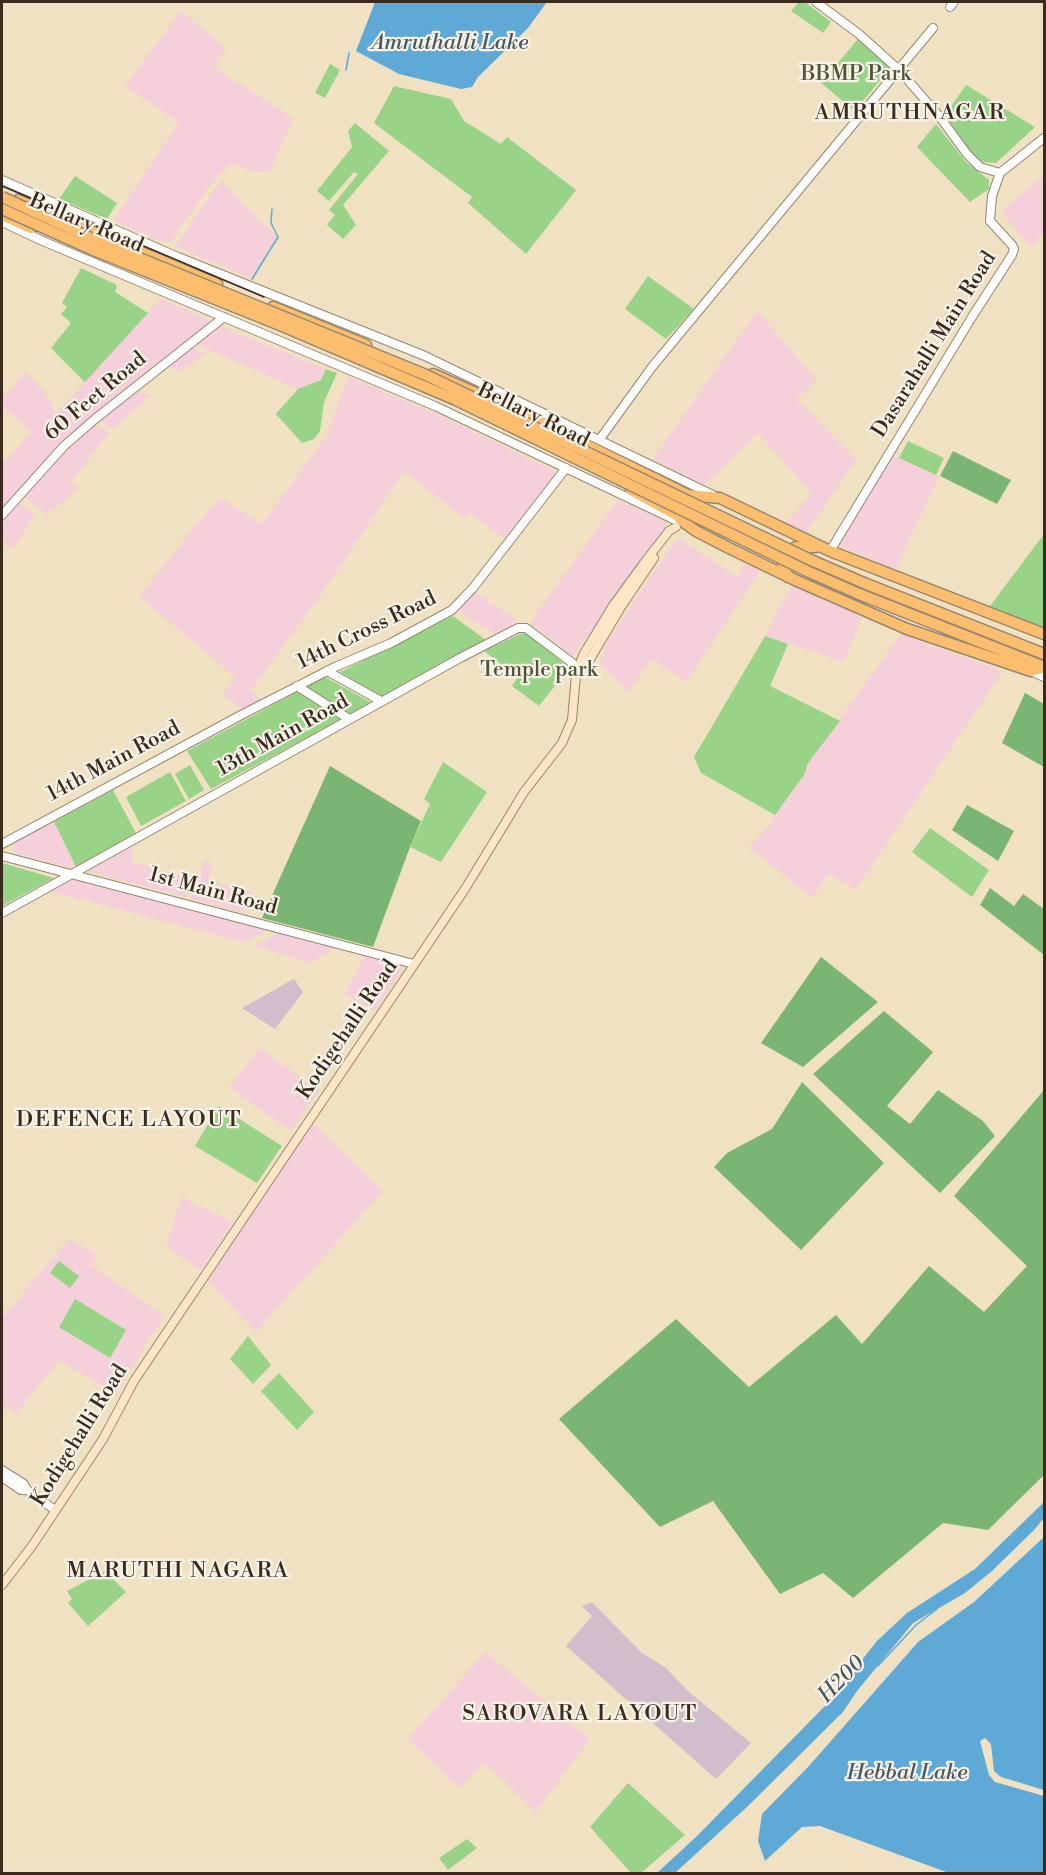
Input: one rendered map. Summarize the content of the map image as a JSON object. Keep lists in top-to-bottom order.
{
  "streets": {
    "highway": ["Bellary Road"],
    "main road": ["Kodigehalli Road"],
    "street": [
      "Dasarahalli Main Road",
      "60 Feet Road",
      "14th Cross Road",
      "13th Main Road",
      "14th Main Road",
      "1st Main Road"
    ]
  },
  "crossings": [
    ["Bellary Road", "Dasarahalli Main Road"],
    ["Bellary Road", "Kodigehalli Road"],
    ["14th Cross Road", "14th Main Road"],
    ["13th Main Road", "1st Main Road"],
    ["13th Main Road", "Kodigehalli Road"],
    ["1st Main Road", "Kodigehalli Road"]
  ],
  "districts": [
    "AMRUTHNAGAR",
    "DEFENCE LAYOUT",
    "MARUTHI NAGARA",
    "SAROVARA LAYOUT"
  ],
  "water": ["Amruthalli Lake", "H200", "Hebbal Lake"],
  "parks": ["BBMP Park", "Temple park"]
}
